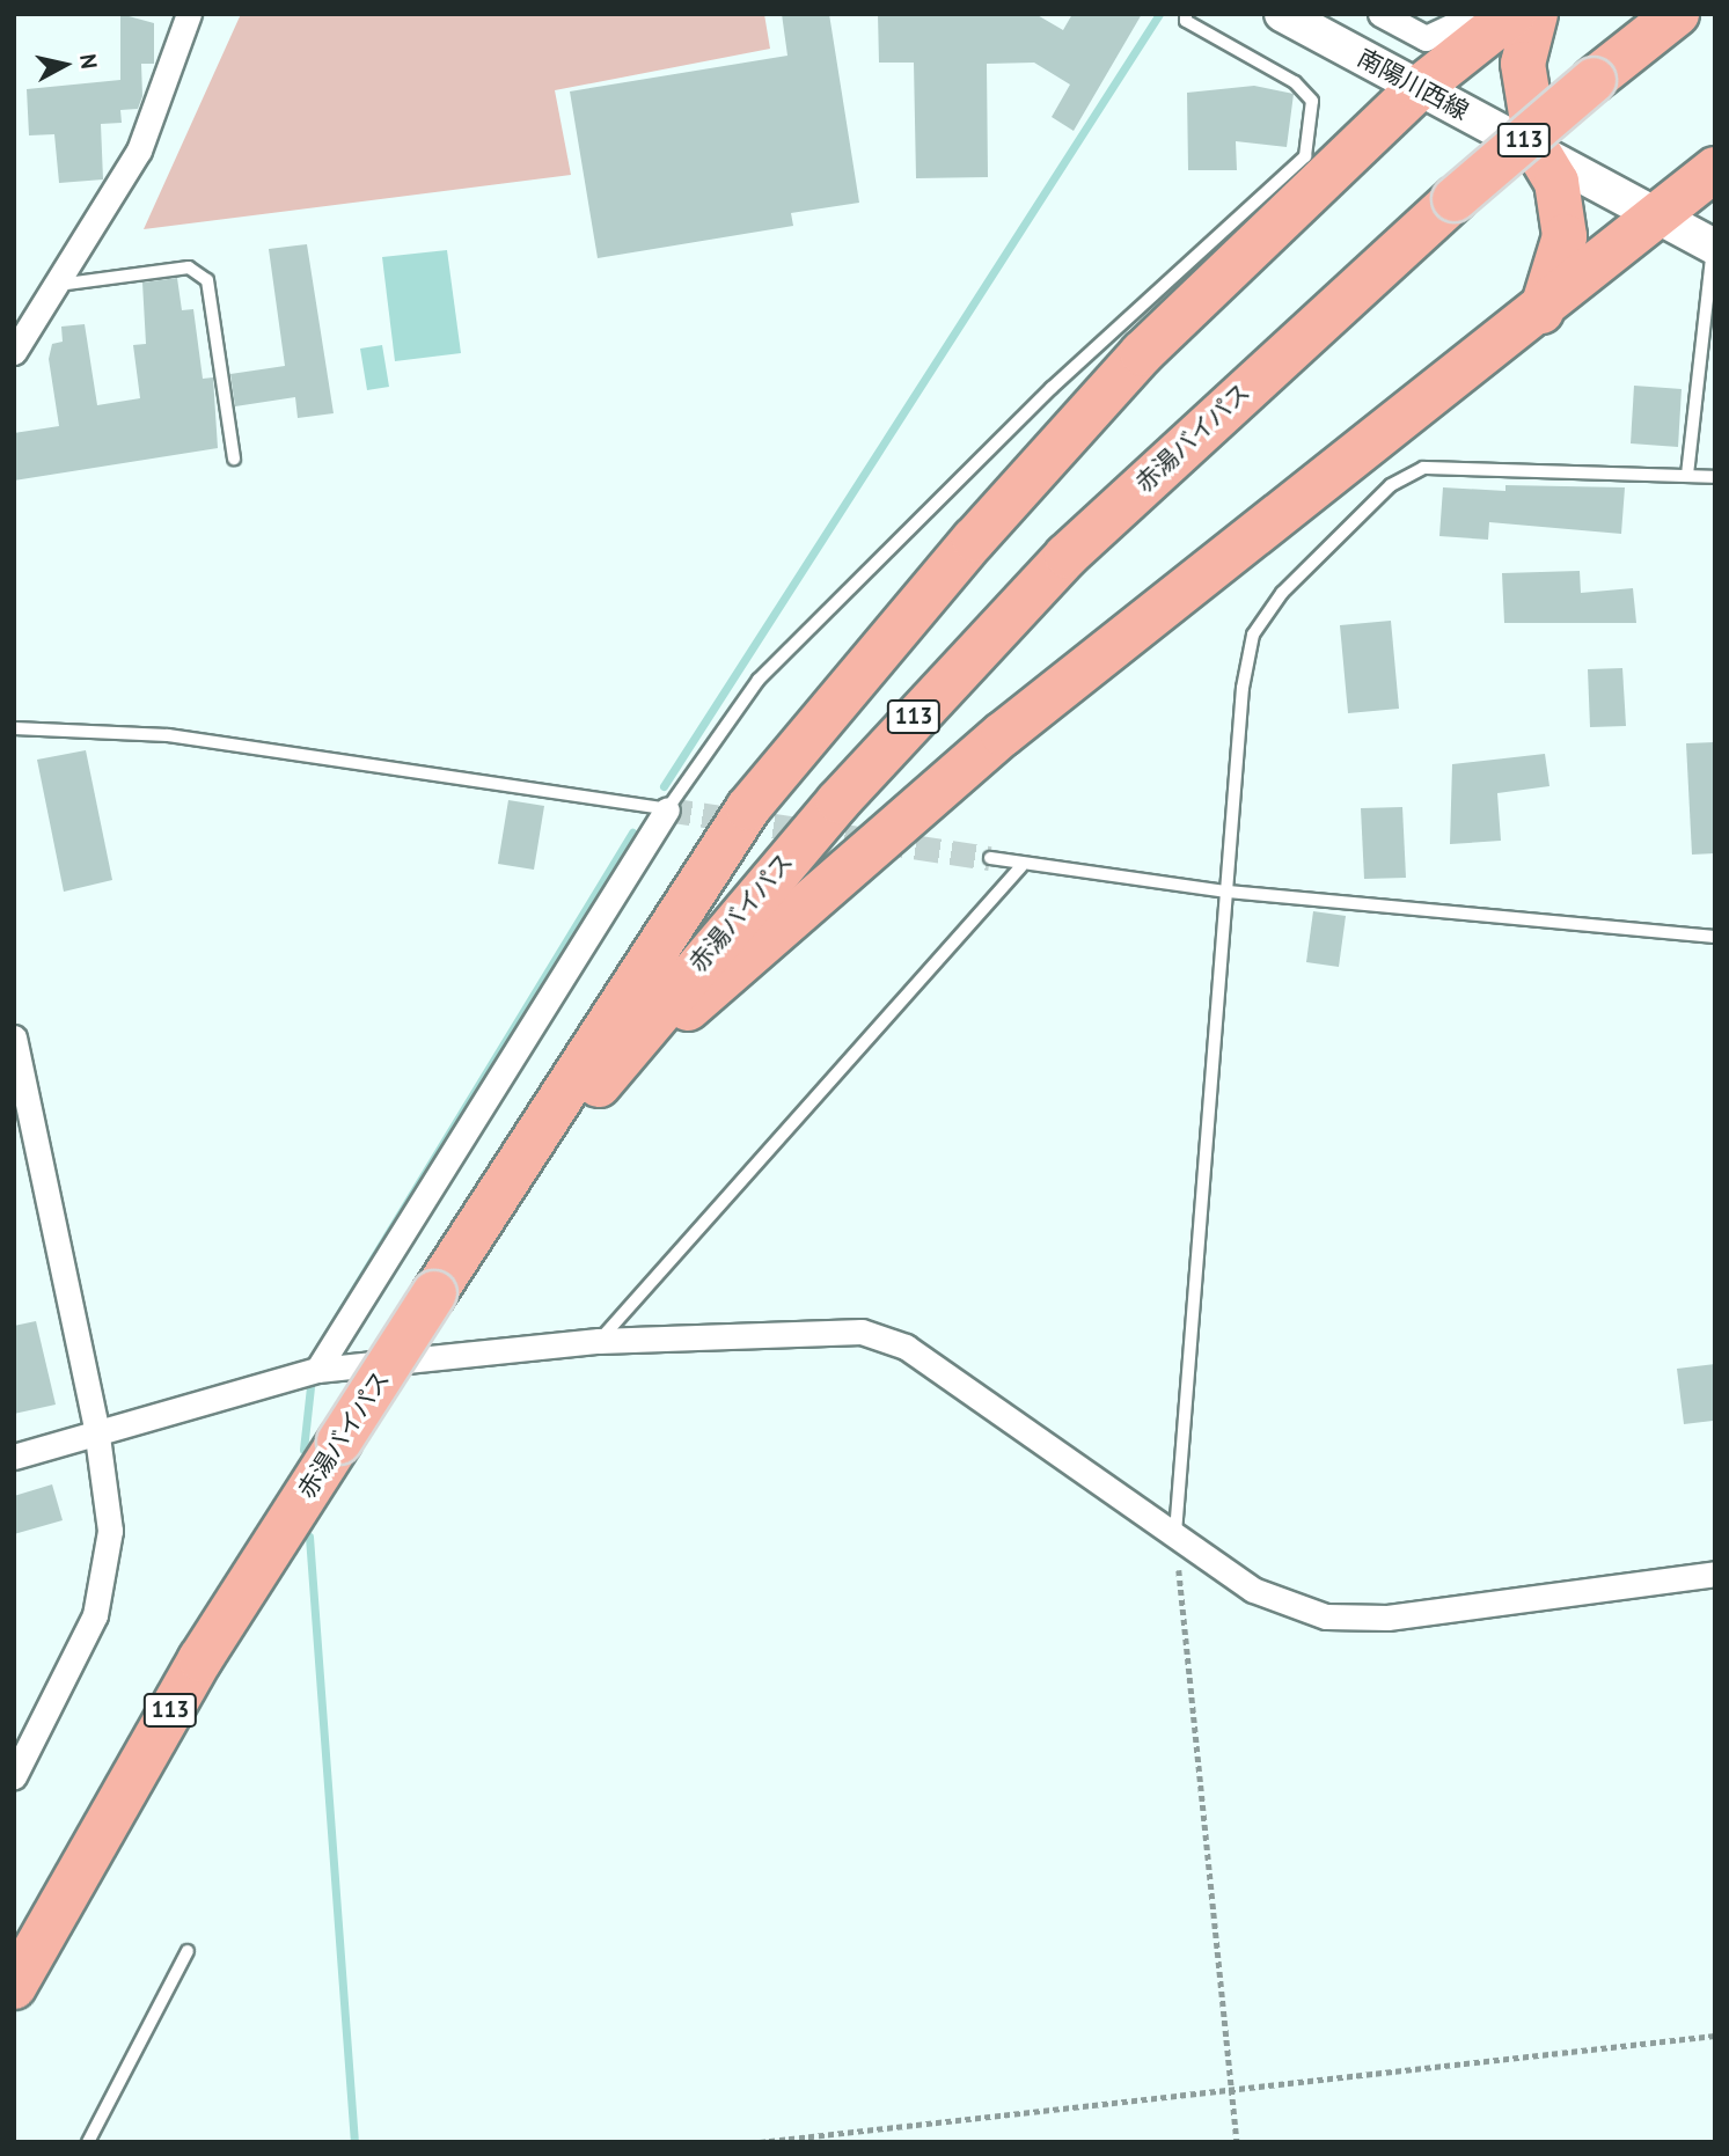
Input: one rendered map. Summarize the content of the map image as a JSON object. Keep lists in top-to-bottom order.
{
  "streets": {
    "highway": ["113", "赤湯バイパス"],
    "main road": ["南陽川西線"]
  },
  "north": "right"
}
